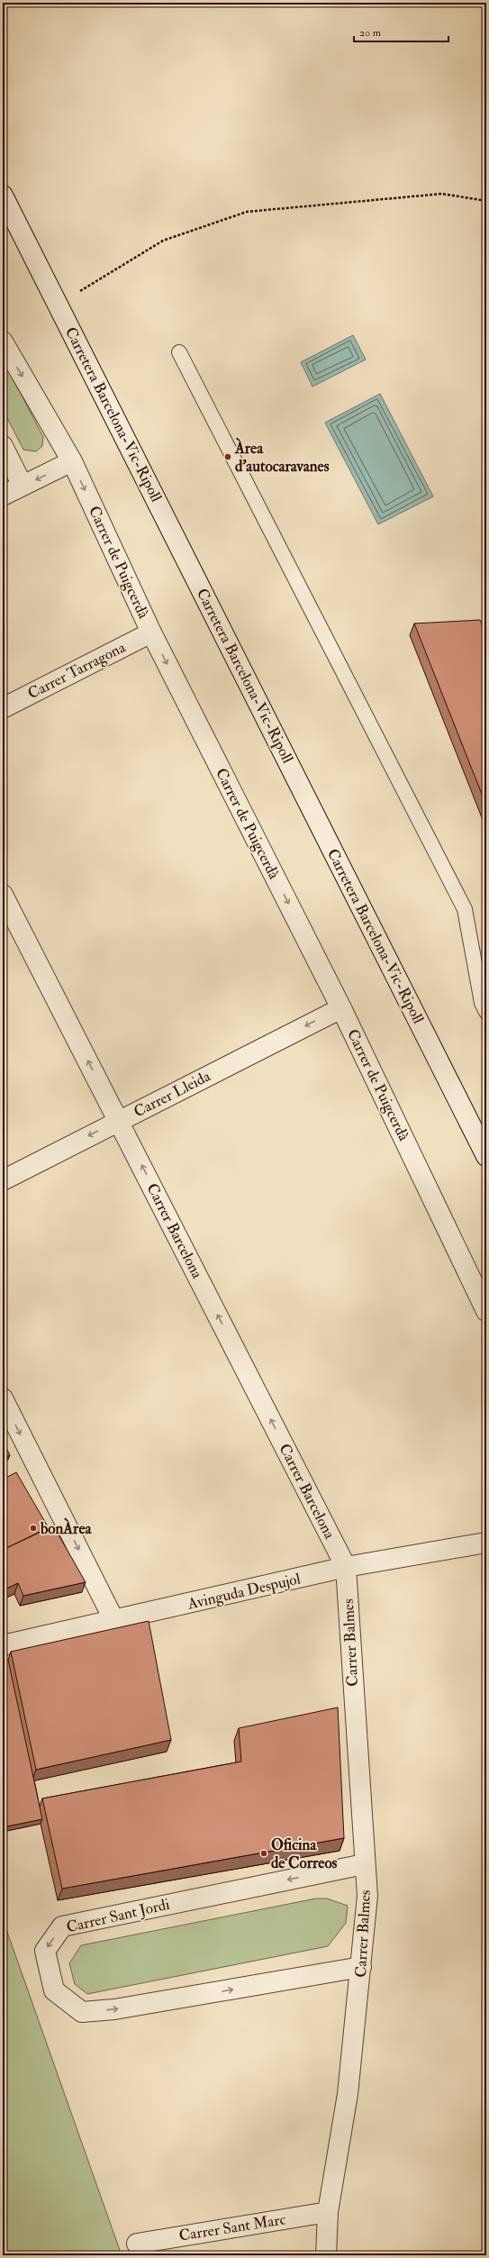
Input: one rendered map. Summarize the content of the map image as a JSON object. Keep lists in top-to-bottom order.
{
  "streets": {
    "street": [
      "Carretera Barcelona-Vic-Ripoll",
      "Carrer de Puigcerdà",
      "Carrer Tarragona",
      "Carrer Lleida",
      "Carrer Barcelona",
      "Avinguda Despujol",
      "Carrer Balmes",
      "Carrer Sant Jordi",
      "Carrer Sant Marc"
    ]
  },
  "crossings": [
    ["Carrer de Puigcerdà", "Carrer Tarragona"],
    ["Carrer de Puigcerdà", "Carrer Lleida"],
    ["Carrer Lleida", "Carrer Barcelona"],
    ["Carrer Barcelona", "Avinguda Despujol"],
    ["Carrer Barcelona", "Carrer Balmes"],
    ["Avinguda Despujol", "Carrer Balmes"],
    ["Carrer Balmes", "Carrer Sant Jordi"],
    ["Carrer Balmes", "Carrer Sant Marc"]
  ],
  "one_way": ["Carrer de Puigcerdà", "Carrer Lleida", "Carrer Barcelona"],
  "places": ["Àrea d'autocaravanes", "bonÀrea", "Oficina de Correos"],
  "scale_bar": "20 m"
}
